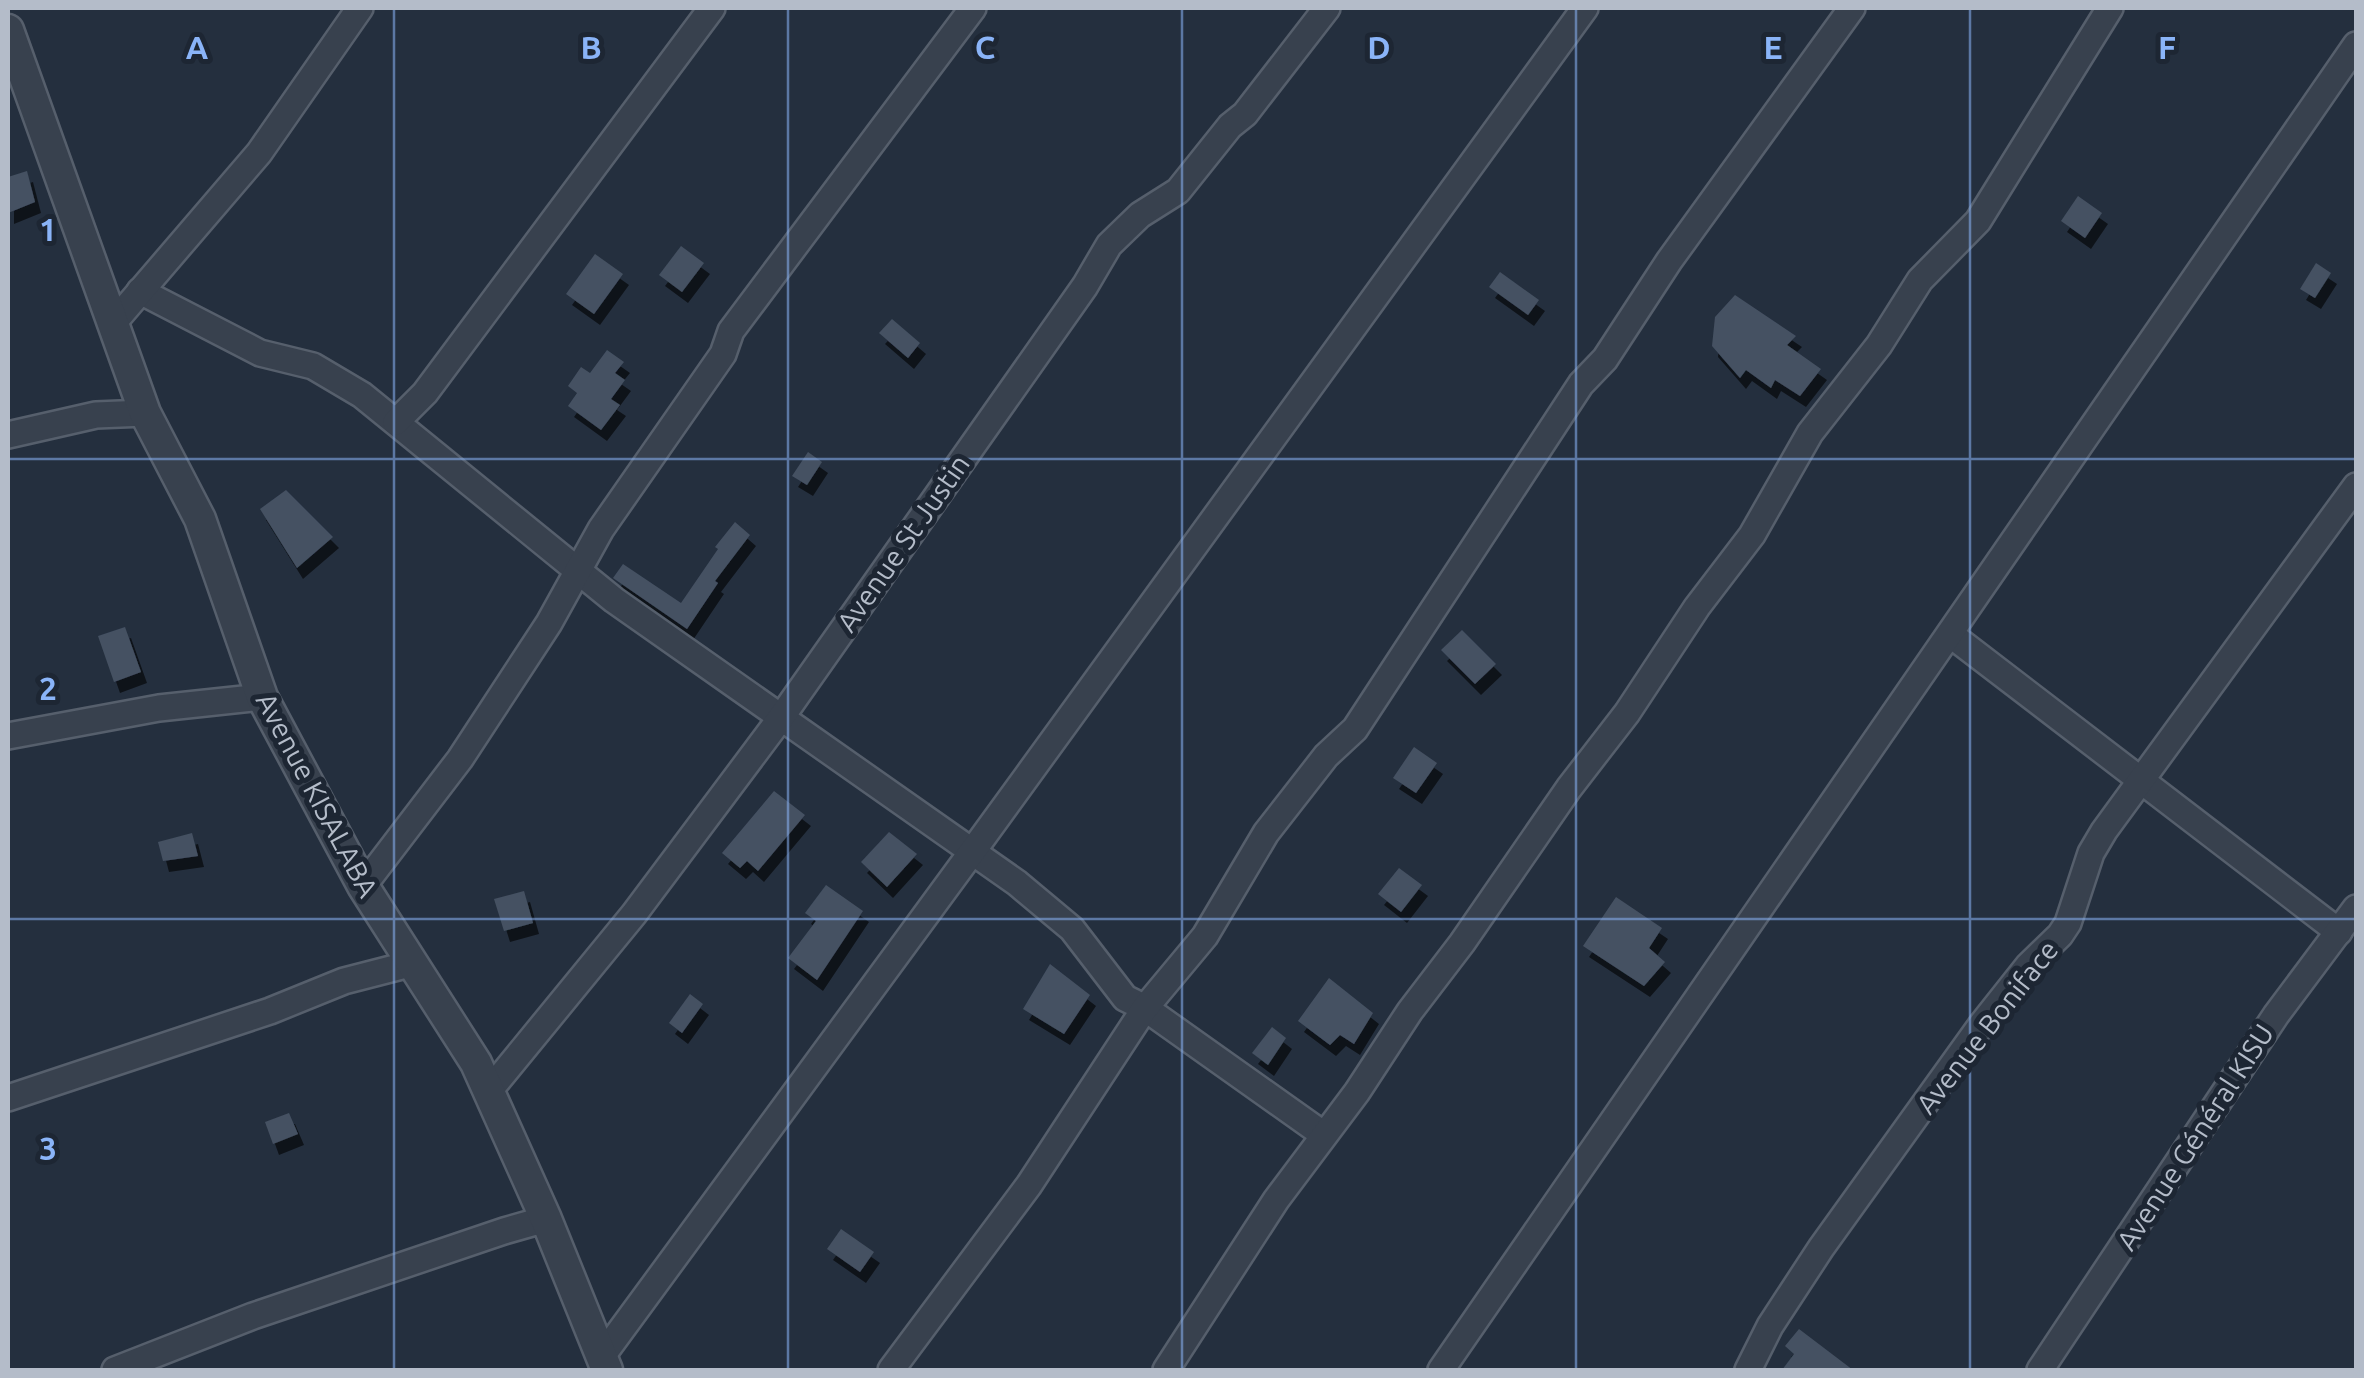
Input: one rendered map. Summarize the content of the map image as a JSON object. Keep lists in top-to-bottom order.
{
  "streets": {
    "street": [
      "Avenue St Justin",
      "Avenue KISALABA",
      "Avenue Boniface",
      "Avenue Général KISU"
    ]
  },
  "crossings": [
    ["Avenue St Justin", "Avenue KISALABA"]
  ],
  "grid": {
    "columns": [
      "A",
      "B",
      "C",
      "D",
      "E",
      "F"
    ],
    "rows": ["1", "2", "3"]
  }
}
